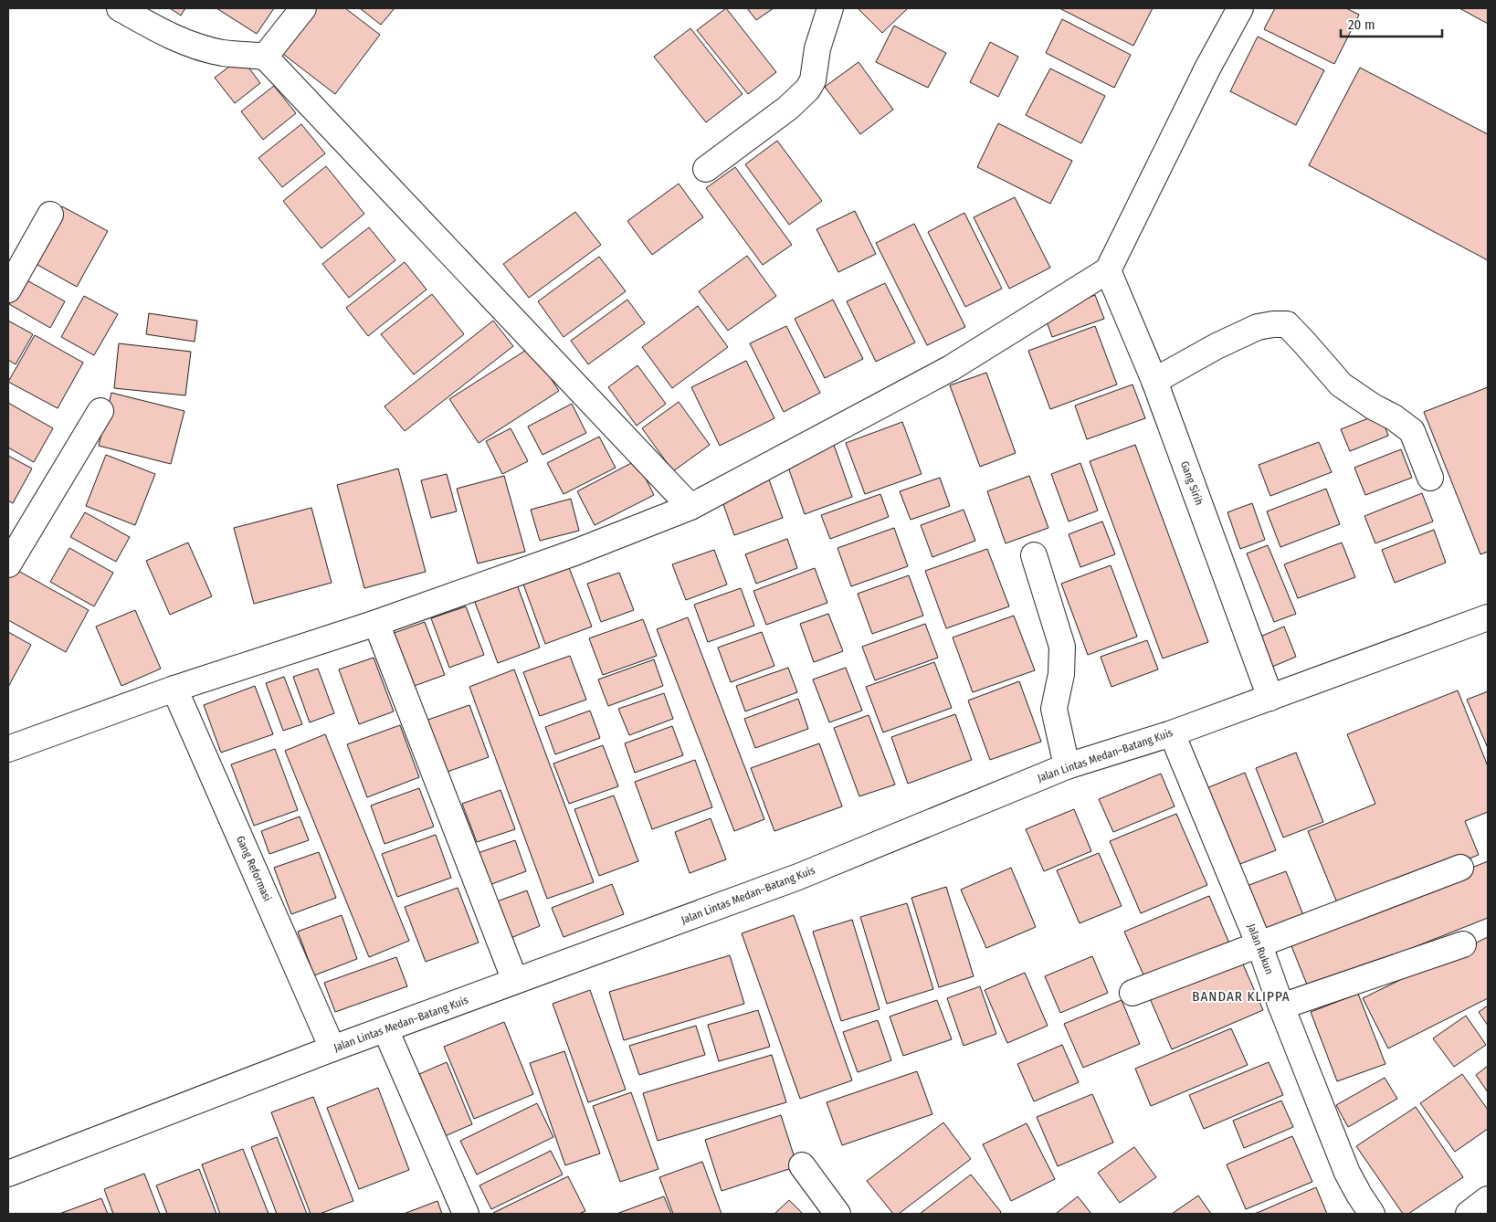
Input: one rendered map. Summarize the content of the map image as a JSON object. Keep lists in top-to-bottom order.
{
  "streets": {
    "main road": [
      "Gang Sirih",
      "Jalan Lintas Medan–Batang Kuis",
      "Gang Reformasi",
      "Jalan Rukun"
    ]
  },
  "crossings": [
    ["Gang Sirih", "Jalan Lintas Medan–Batang Kuis"],
    ["Jalan Lintas Medan–Batang Kuis", "Gang Reformasi"],
    ["Jalan Lintas Medan–Batang Kuis", "Jalan Rukun"]
  ],
  "districts": ["BANDAR KLIPPA"],
  "scale_bar": "20 m"
}
